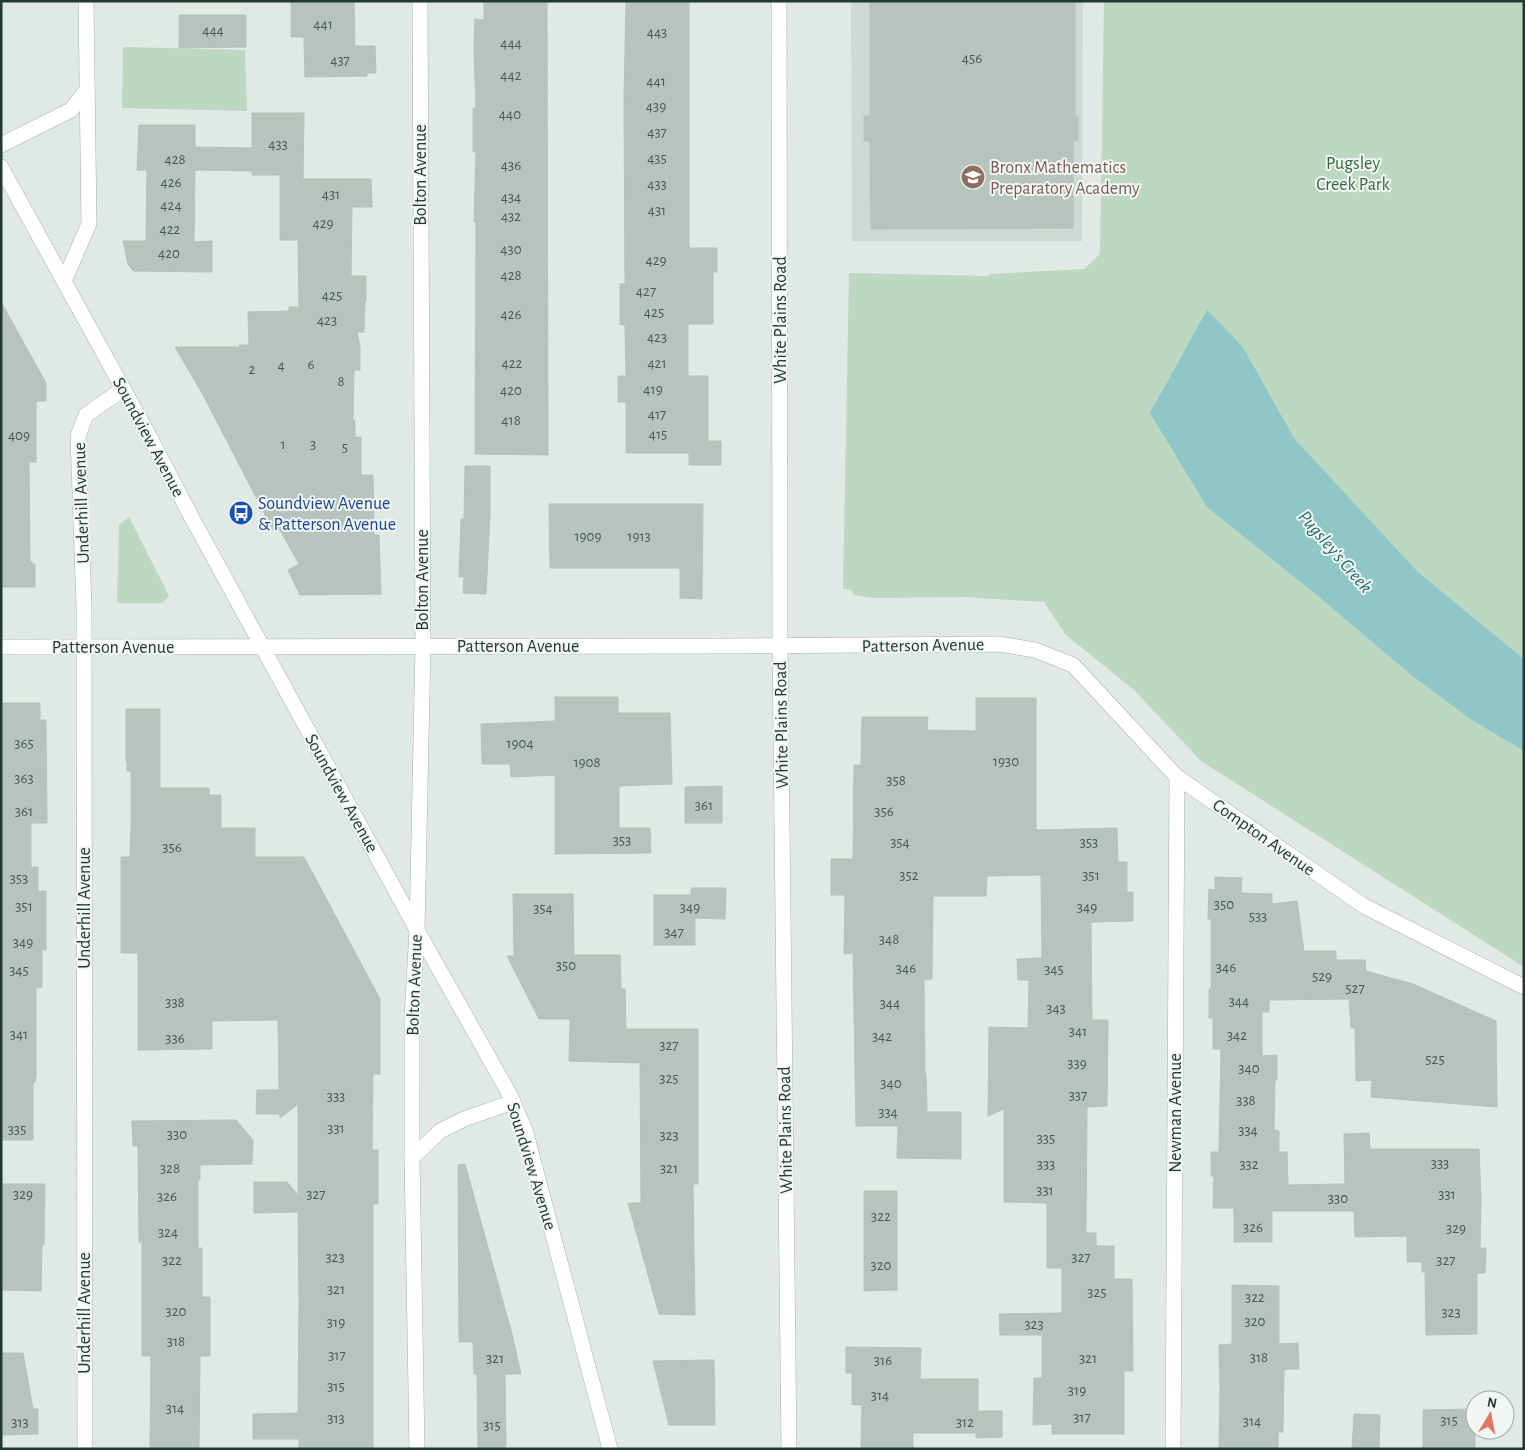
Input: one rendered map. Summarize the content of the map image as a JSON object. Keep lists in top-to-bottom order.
{
  "streets": {
    "street": [
      "Bolton Avenue",
      "White Plains Road",
      "Soundview Avenue",
      "Underhill Avenue",
      "Patterson Avenue",
      "Compton Avenue",
      "Newman Avenue"
    ]
  },
  "crossings": [
    ["Bolton Avenue", "Soundview Avenue"],
    ["Bolton Avenue", "Patterson Avenue"],
    ["White Plains Road", "Patterson Avenue"],
    ["Soundview Avenue", "Underhill Avenue"],
    ["Soundview Avenue", "Patterson Avenue"],
    ["Underhill Avenue", "Patterson Avenue"],
    ["Patterson Avenue", "Compton Avenue"],
    ["Compton Avenue", "Newman Avenue"]
  ],
  "water": ["Pugsley's Creek"],
  "parks": ["Pugsley Creek Park"],
  "places": {
    "school or university": ["Bronx Mathematics Preparatory Academy"],
    "bus stop": ["Soundview Avenue & Patterson Avenue"]
  },
  "house_numbers": [
    "441",
    "444",
    "443",
    "444",
    "456",
    "437",
    "442",
    "441",
    "439",
    "440",
    "437",
    "433",
    "435",
    "428",
    "436",
    "426",
    "433",
    "431",
    "434",
    "424",
    "431",
    "432",
    "429",
    "422",
    "430",
    "420",
    "429",
    "428",
    "427",
    "425",
    "425",
    "426",
    "423",
    "423",
    "422",
    "421",
    "6",
    "4",
    "2",
    "8",
    "419",
    "420",
    "417",
    "418",
    "415",
    "409",
    "1",
    "3",
    "5",
    "1909",
    "1913",
    "365",
    "1904",
    "1930",
    "1908",
    "363",
    "358",
    "361",
    "361",
    "356",
    "353",
    "354",
    "353",
    "356",
    "352",
    "351",
    "353",
    "350",
    "351",
    "349",
    "349",
    "354",
    "533",
    "347",
    "348",
    "349",
    "350",
    "346",
    "346",
    "345",
    "345",
    "529",
    "527",
    "344",
    "338",
    "344",
    "343",
    "341",
    "341",
    "342",
    "342",
    "336",
    "327",
    "525",
    "339",
    "340",
    "325",
    "340",
    "337",
    "333",
    "338",
    "334",
    "331",
    "335",
    "334",
    "330",
    "323",
    "335",
    "333",
    "333",
    "332",
    "328",
    "321",
    "331",
    "329",
    "327",
    "331",
    "326",
    "330",
    "322",
    "326",
    "329",
    "324",
    "323",
    "327",
    "322",
    "327",
    "320",
    "321",
    "325",
    "322",
    "320",
    "323",
    "320",
    "319",
    "323",
    "318",
    "317",
    "318",
    "321",
    "321",
    "316",
    "315",
    "319",
    "314",
    "314",
    "317",
    "313",
    "315",
    "314",
    "313",
    "312",
    "315"
  ],
  "north": "top"
}
